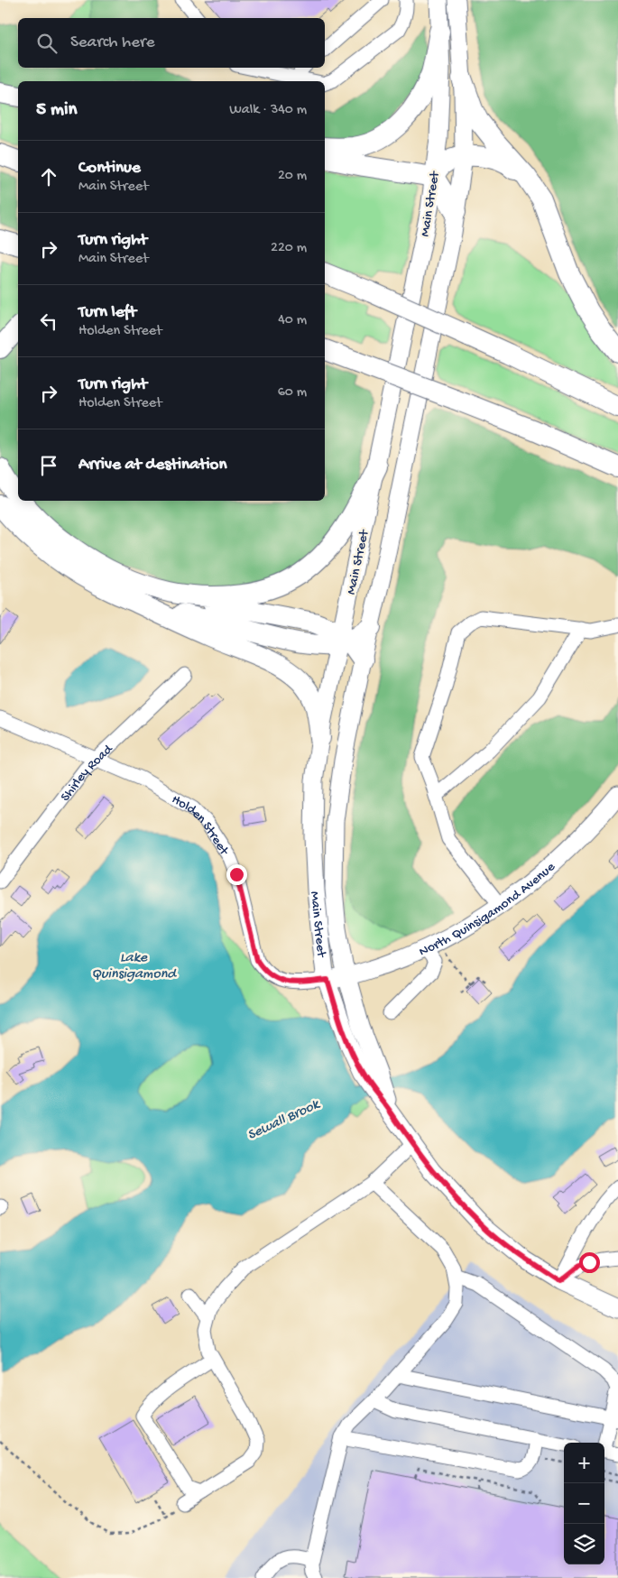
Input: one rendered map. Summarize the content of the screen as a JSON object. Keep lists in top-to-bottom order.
{
  "streets": {
    "main road": ["Main Street", "North Quinsigamond Avenue"],
    "street": ["Shirley Road", "Holden Street"]
  },
  "crossings": [
    ["Main Street", "Holden Street"],
    ["Main Street", "North Quinsigamond Avenue"],
    ["Shirley Road", "Holden Street"],
    ["Holden Street", "North Quinsigamond Avenue"]
  ],
  "water": ["Lake Quinsigamond", "Sewall Brook"],
  "page": {
    "search": "Search here",
    "heading": ["5 min", "Walk · 340 m"],
    "list": [
      ["Continue", "Main Street", "20 m"],
      ["Turn right", "Main Street", "220 m"],
      ["Turn left", "Holden Street", "40 m"],
      ["Turn right", "Holden Street", "60 m"],
      "Arrive at destination"
    ],
    "map_buttons": ["+", "−"]
  }
}
